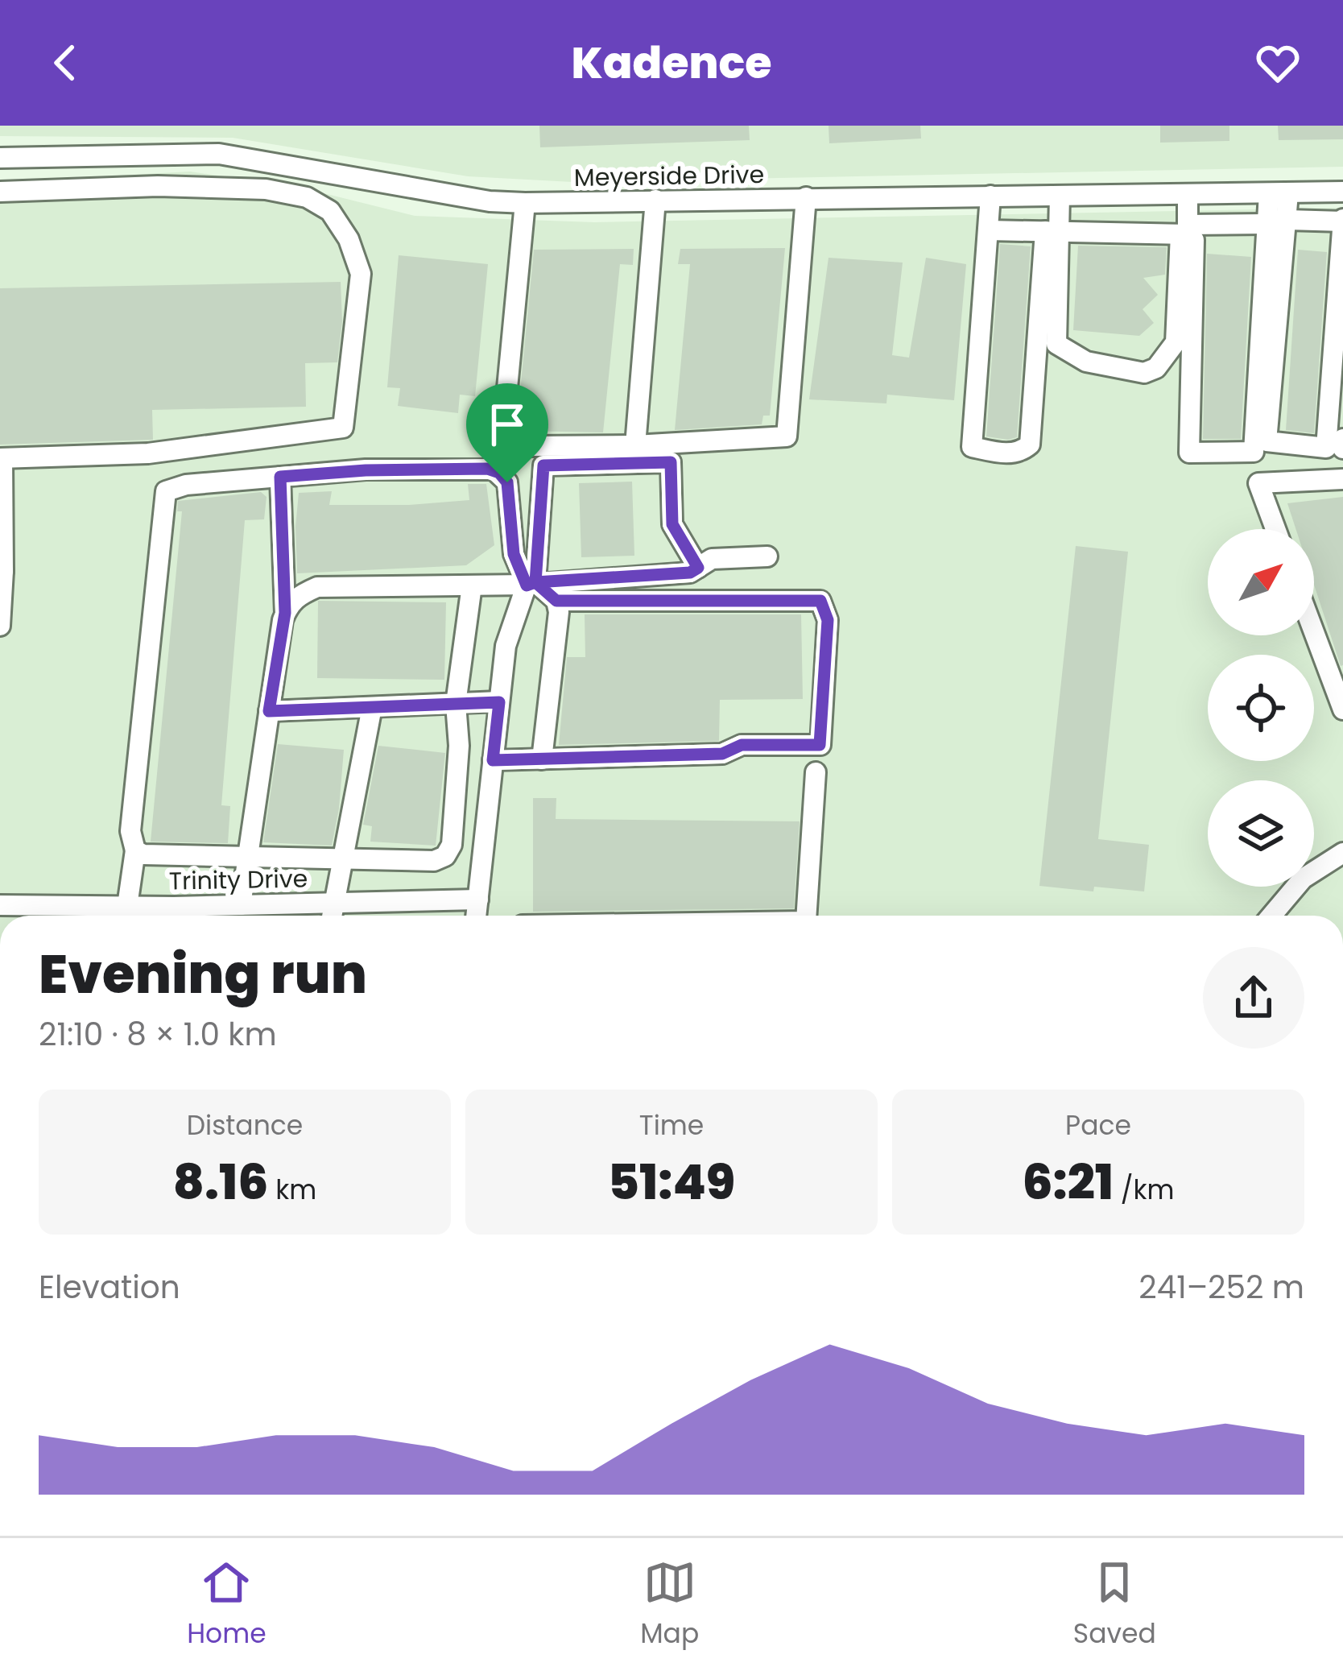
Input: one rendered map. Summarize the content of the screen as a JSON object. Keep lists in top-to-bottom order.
{
  "streets": {
    "street": ["Meyerside Drive", "Trinity Drive"]
  },
  "north": "top right",
  "page": {
    "header": "Kadence",
    "heading": ["Evening run", "21:10 · 8 × 1.0 km"],
    "stats": [
      ["Distance", "8.16 km"],
      ["Time", "51:49"],
      ["Pace", "6:21 /km"]
    ],
    "chart": ["Elevation", "241–252 m"],
    "tabs": ["Home", "Map", "Saved"]
  }
}
